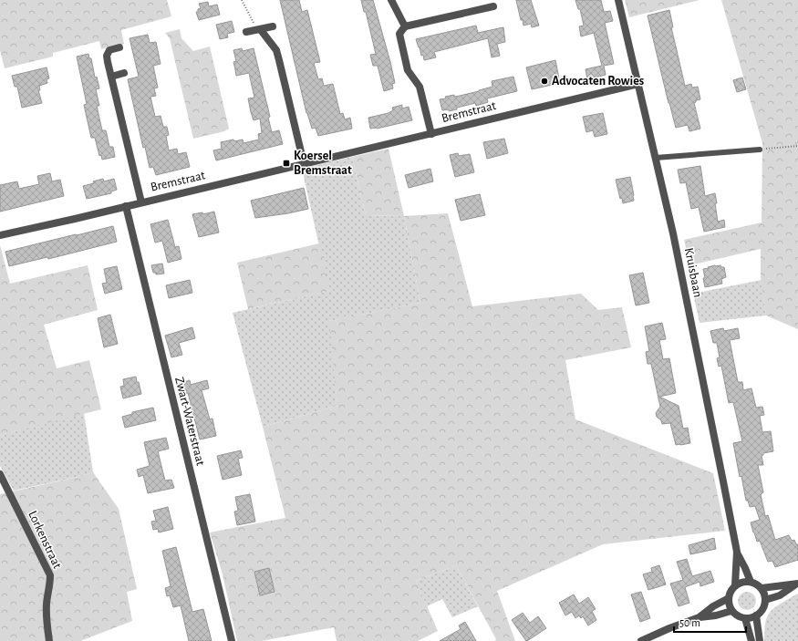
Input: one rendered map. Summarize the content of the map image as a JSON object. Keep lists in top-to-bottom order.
{
  "streets": {
    "street": [
      "Bremstraat",
      "Kruisbaan",
      "Zwart-Waterstraat",
      "Lorkenstraat"
    ]
  },
  "crossings": [
    ["Bremstraat", "Kruisbaan"],
    ["Bremstraat", "Zwart-Waterstraat"]
  ],
  "places": {
    "other": ["Advocaten Rowies"],
    "transit": ["Koersel Bremstraat"]
  },
  "scale_bar": "50 m"
}
